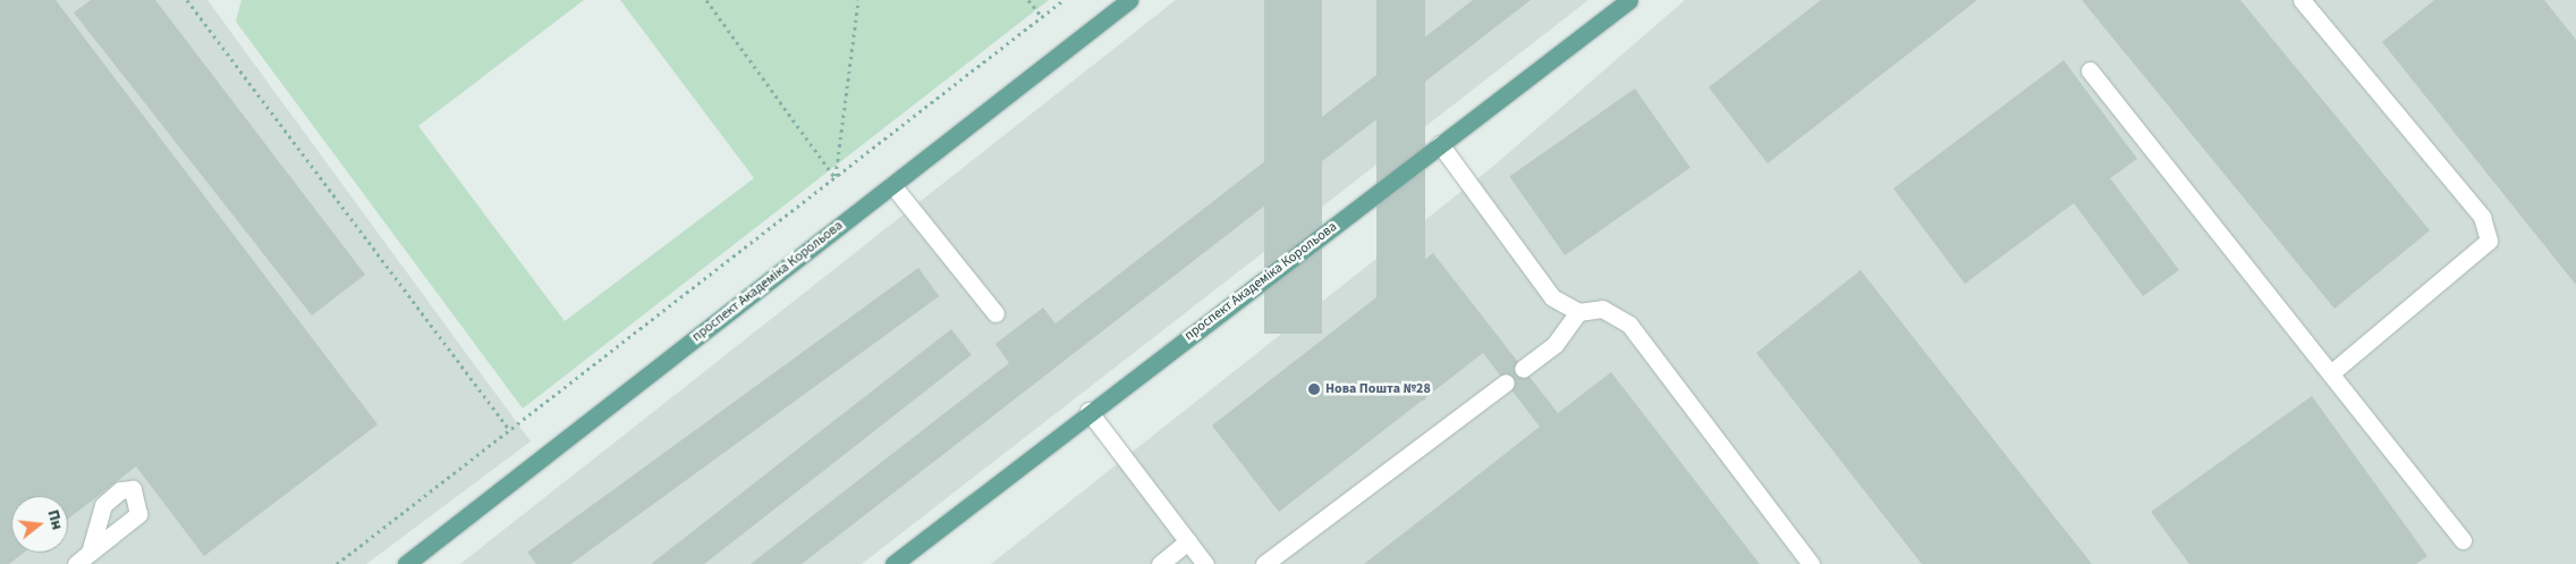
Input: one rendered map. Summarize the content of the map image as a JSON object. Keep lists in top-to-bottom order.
{
  "streets": {
    "main road": ["проспект Академіка Корольова"]
  },
  "places": ["Нова Пошта №28"],
  "north": "right"
}
